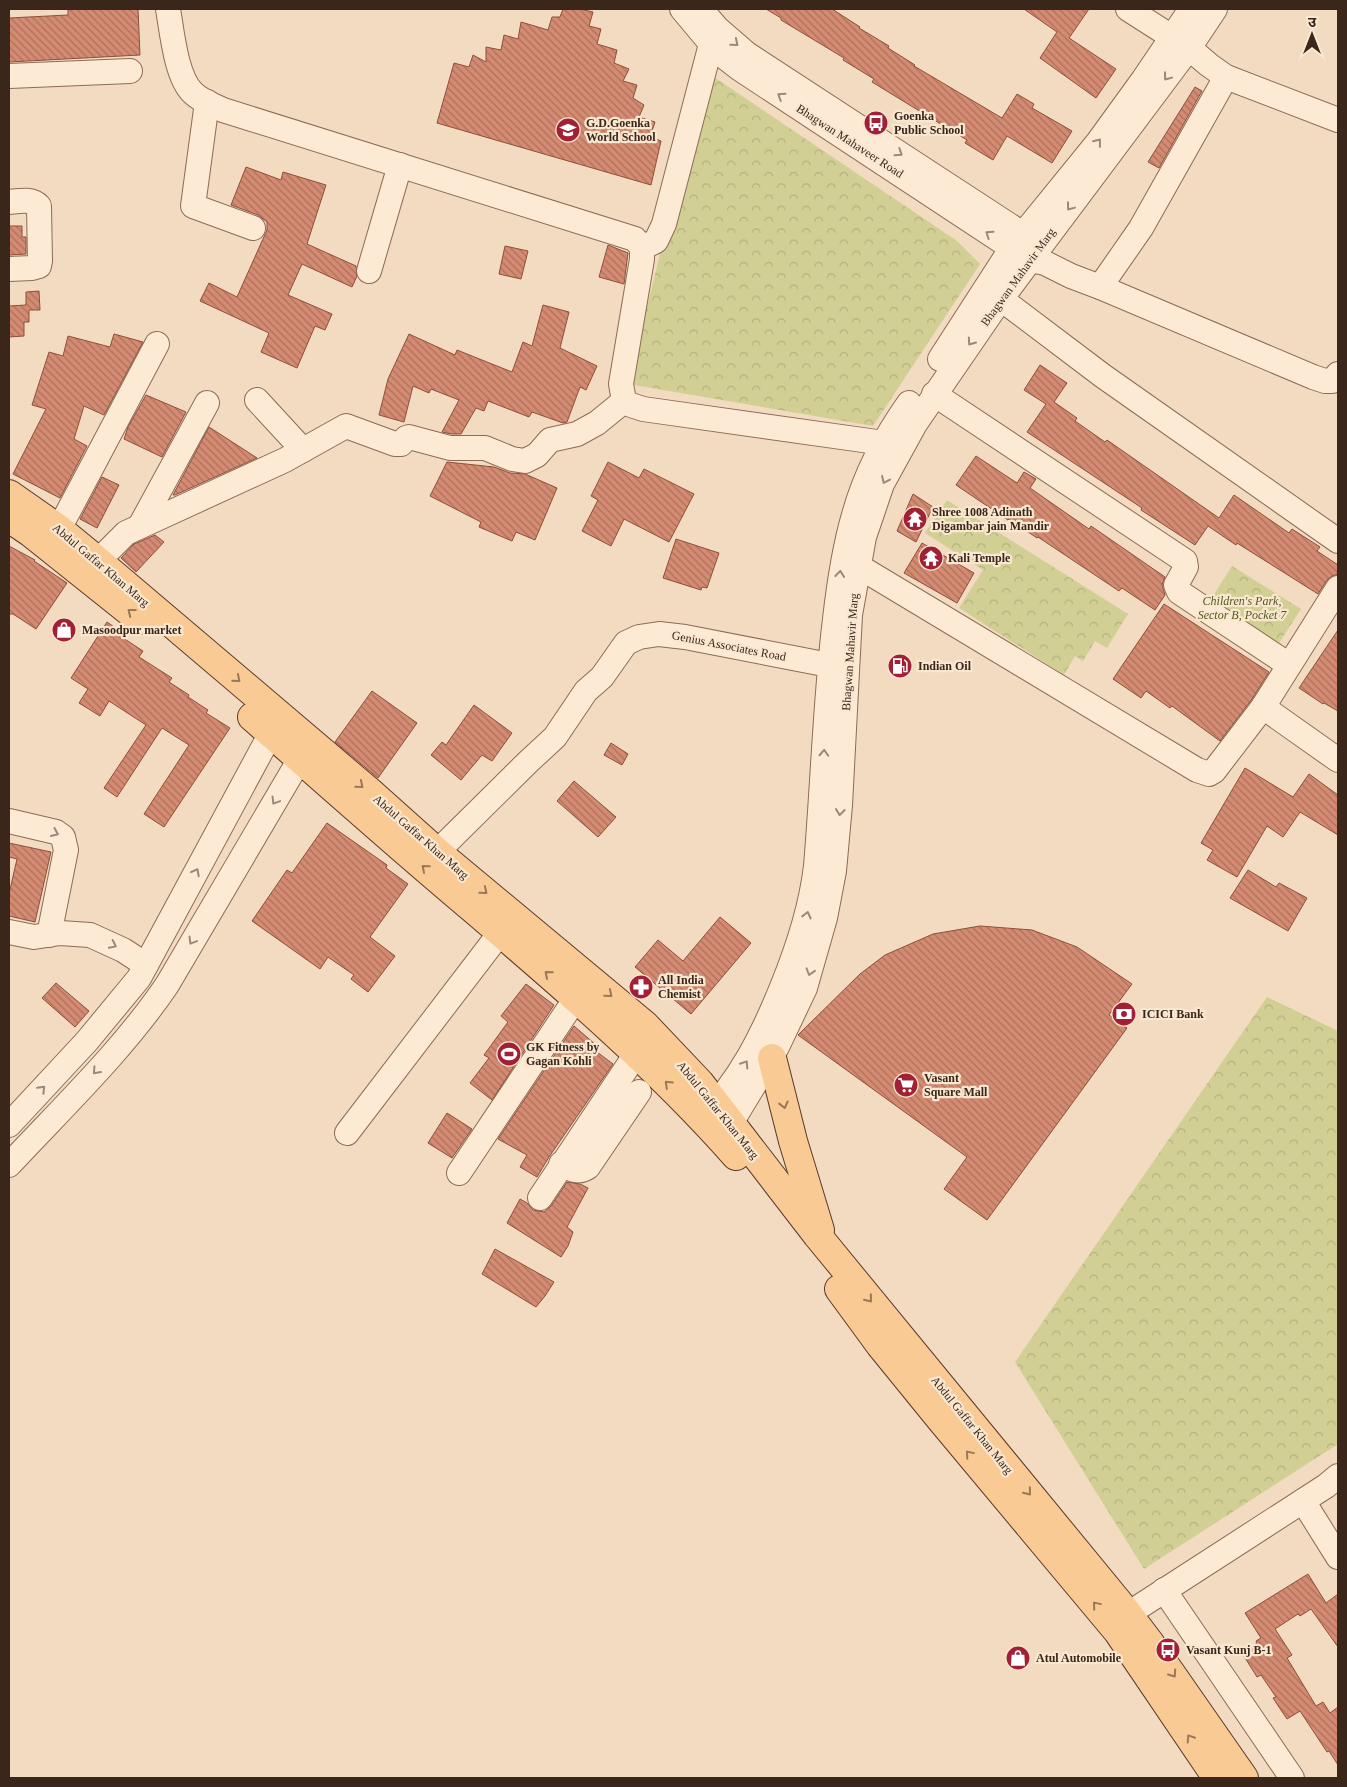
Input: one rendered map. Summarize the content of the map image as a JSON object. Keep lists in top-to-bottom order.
{
  "streets": {
    "main road": ["Abdul Gaffar Khan Marg"],
    "street": ["Bhagwan Mahaveer Road", "Bhagwan Mahavir Marg", "Genius Associates Road"]
  },
  "crossings": [
    ["Bhagwan Mahaveer Road", "Bhagwan Mahavir Marg"],
    ["Bhagwan Mahavir Marg", "Abdul Gaffar Khan Marg"],
    ["Bhagwan Mahavir Marg", "Genius Associates Road"],
    ["Abdul Gaffar Khan Marg", "Genius Associates Road"]
  ],
  "parks": ["Children's Park, Sector B, Pocket 7"],
  "places": {
    "bus stop": ["Goenka Public School", "Vasant Kunj B-1"],
    "school or university": ["G.D.Goenka World School"],
    "temple": ["Shree 1008 Adinath Digambar jain Mandir", "Kali Temple"],
    "shop": ["Masoodpur market", "Atul Automobile"],
    "fuel station": ["Indian Oil"],
    "pharmacy": ["All India Chemist"],
    "bank": ["ICICI Bank"],
    "sports": ["GK Fitness by Gagan Kohli"],
    "supermarket": ["Vasant Square Mall"]
  },
  "north": "top"
}
